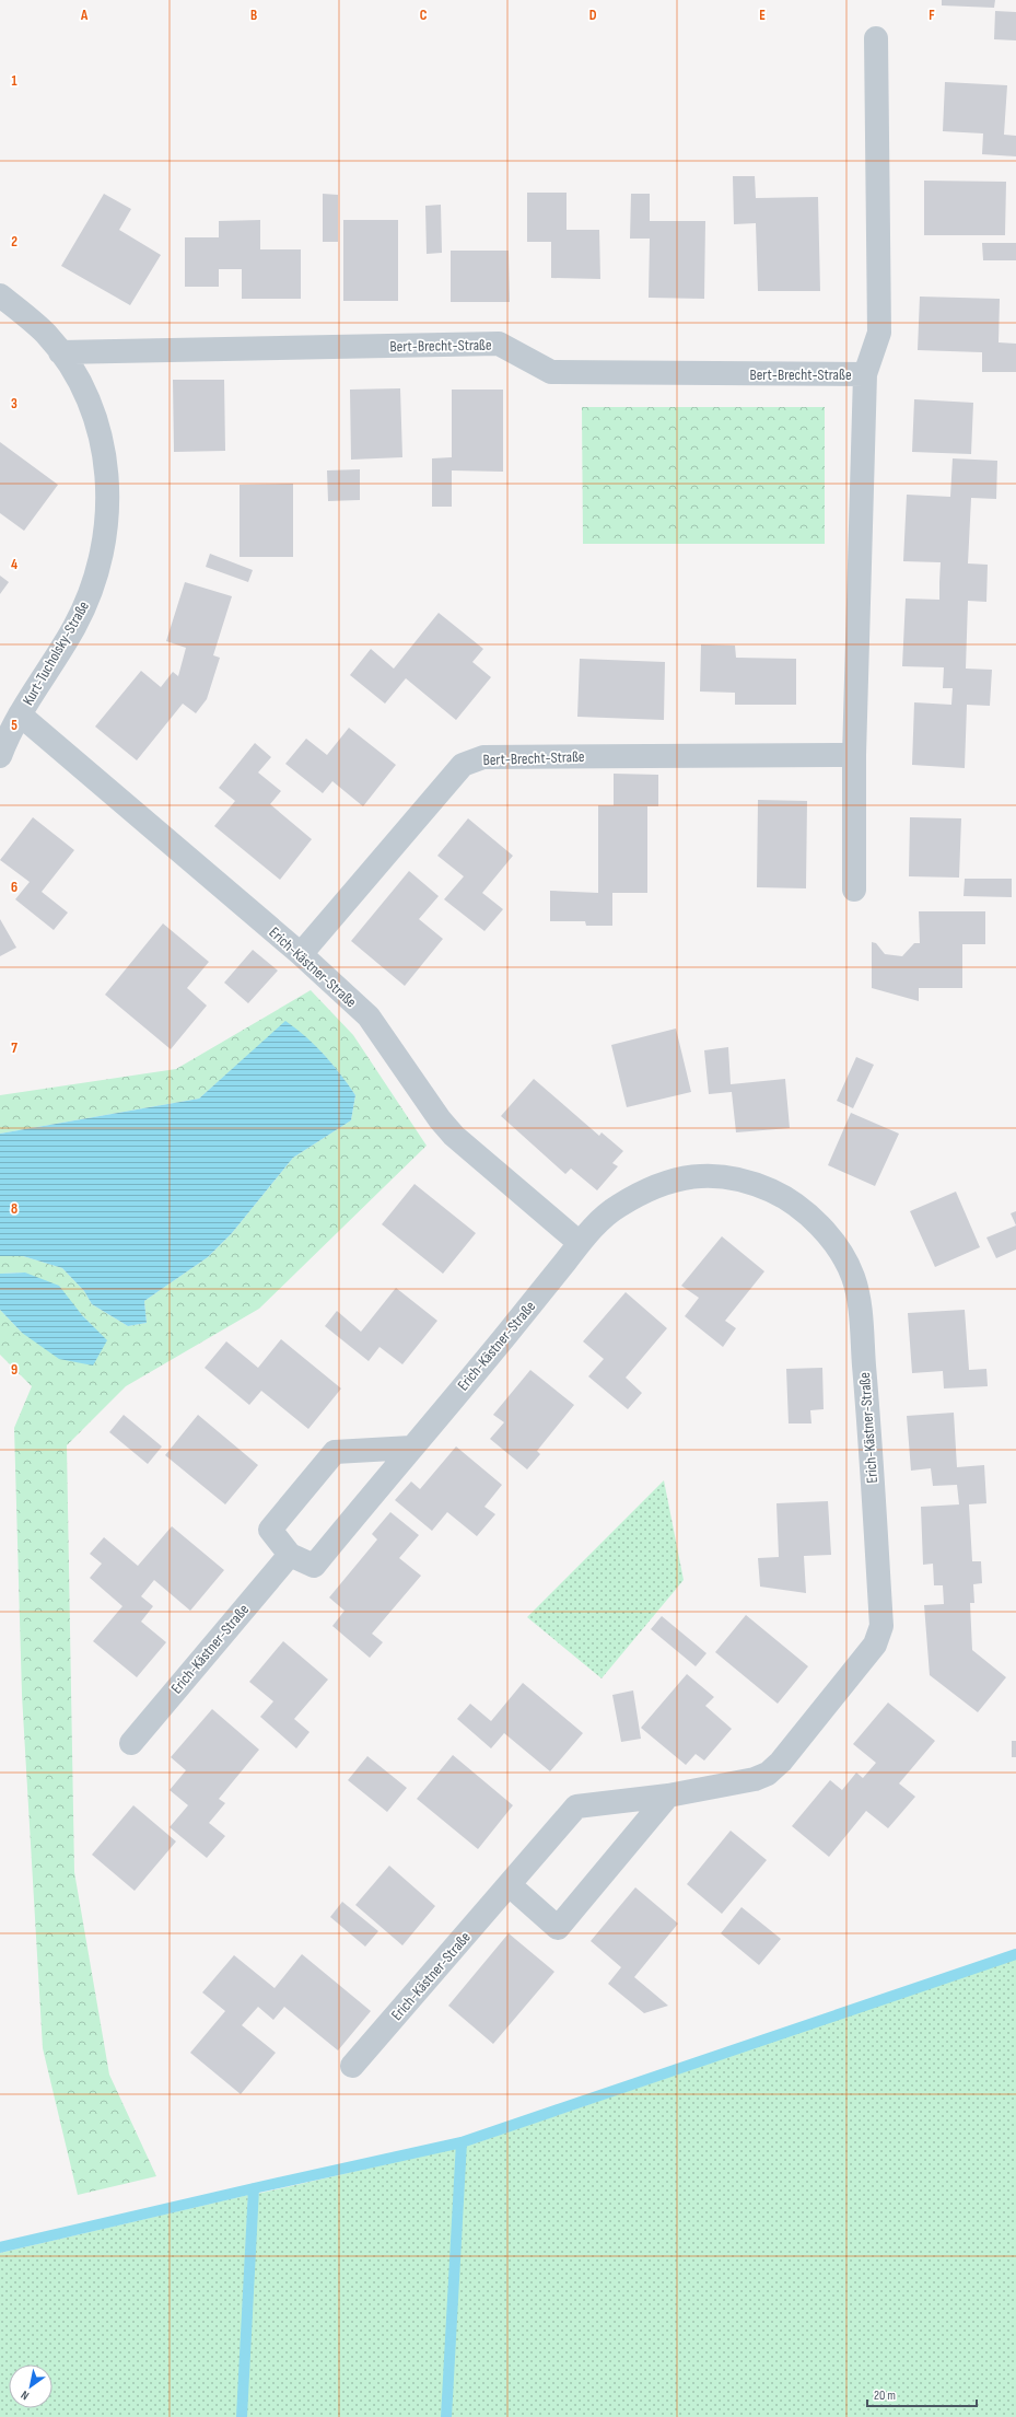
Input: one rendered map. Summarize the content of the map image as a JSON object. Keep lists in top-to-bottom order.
{
  "streets": {
    "street": ["Bert-Brecht-Straße", "Kurt-Tucholsky-Straße", "Erich-Kästner-Straße"]
  },
  "crossings": [
    ["Bert-Brecht-Straße", "Kurt-Tucholsky-Straße"],
    ["Bert-Brecht-Straße", "Erich-Kästner-Straße"],
    ["Kurt-Tucholsky-Straße", "Erich-Kästner-Straße"]
  ],
  "scale_bar": "20 m",
  "north": "bottom left",
  "grid": {
    "columns": [
      "A",
      "B",
      "C",
      "D",
      "E",
      "F"
    ],
    "rows": [
      "1",
      "2",
      "3",
      "4",
      "5",
      "6",
      "7",
      "8",
      "9"
    ]
  }
}
